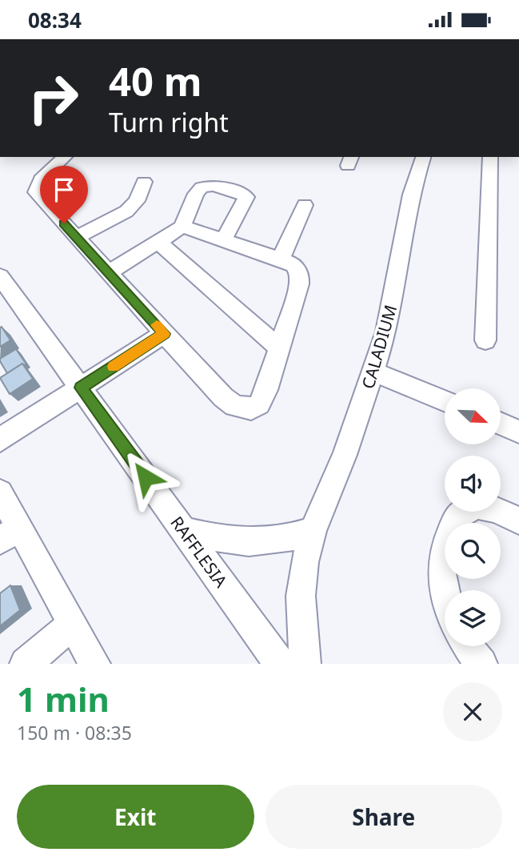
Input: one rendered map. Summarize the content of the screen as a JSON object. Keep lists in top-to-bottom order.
{
  "streets": {
    "street": ["CALADIUM", "RAFFLESIA"]
  },
  "north": "bottom right",
  "page": {
    "status": "08:34",
    "turn": ["40 m", "Turn right"],
    "heading": ["1 min", "150 m · 08:35"],
    "buttons": ["Exit", "Share"]
  }
}
